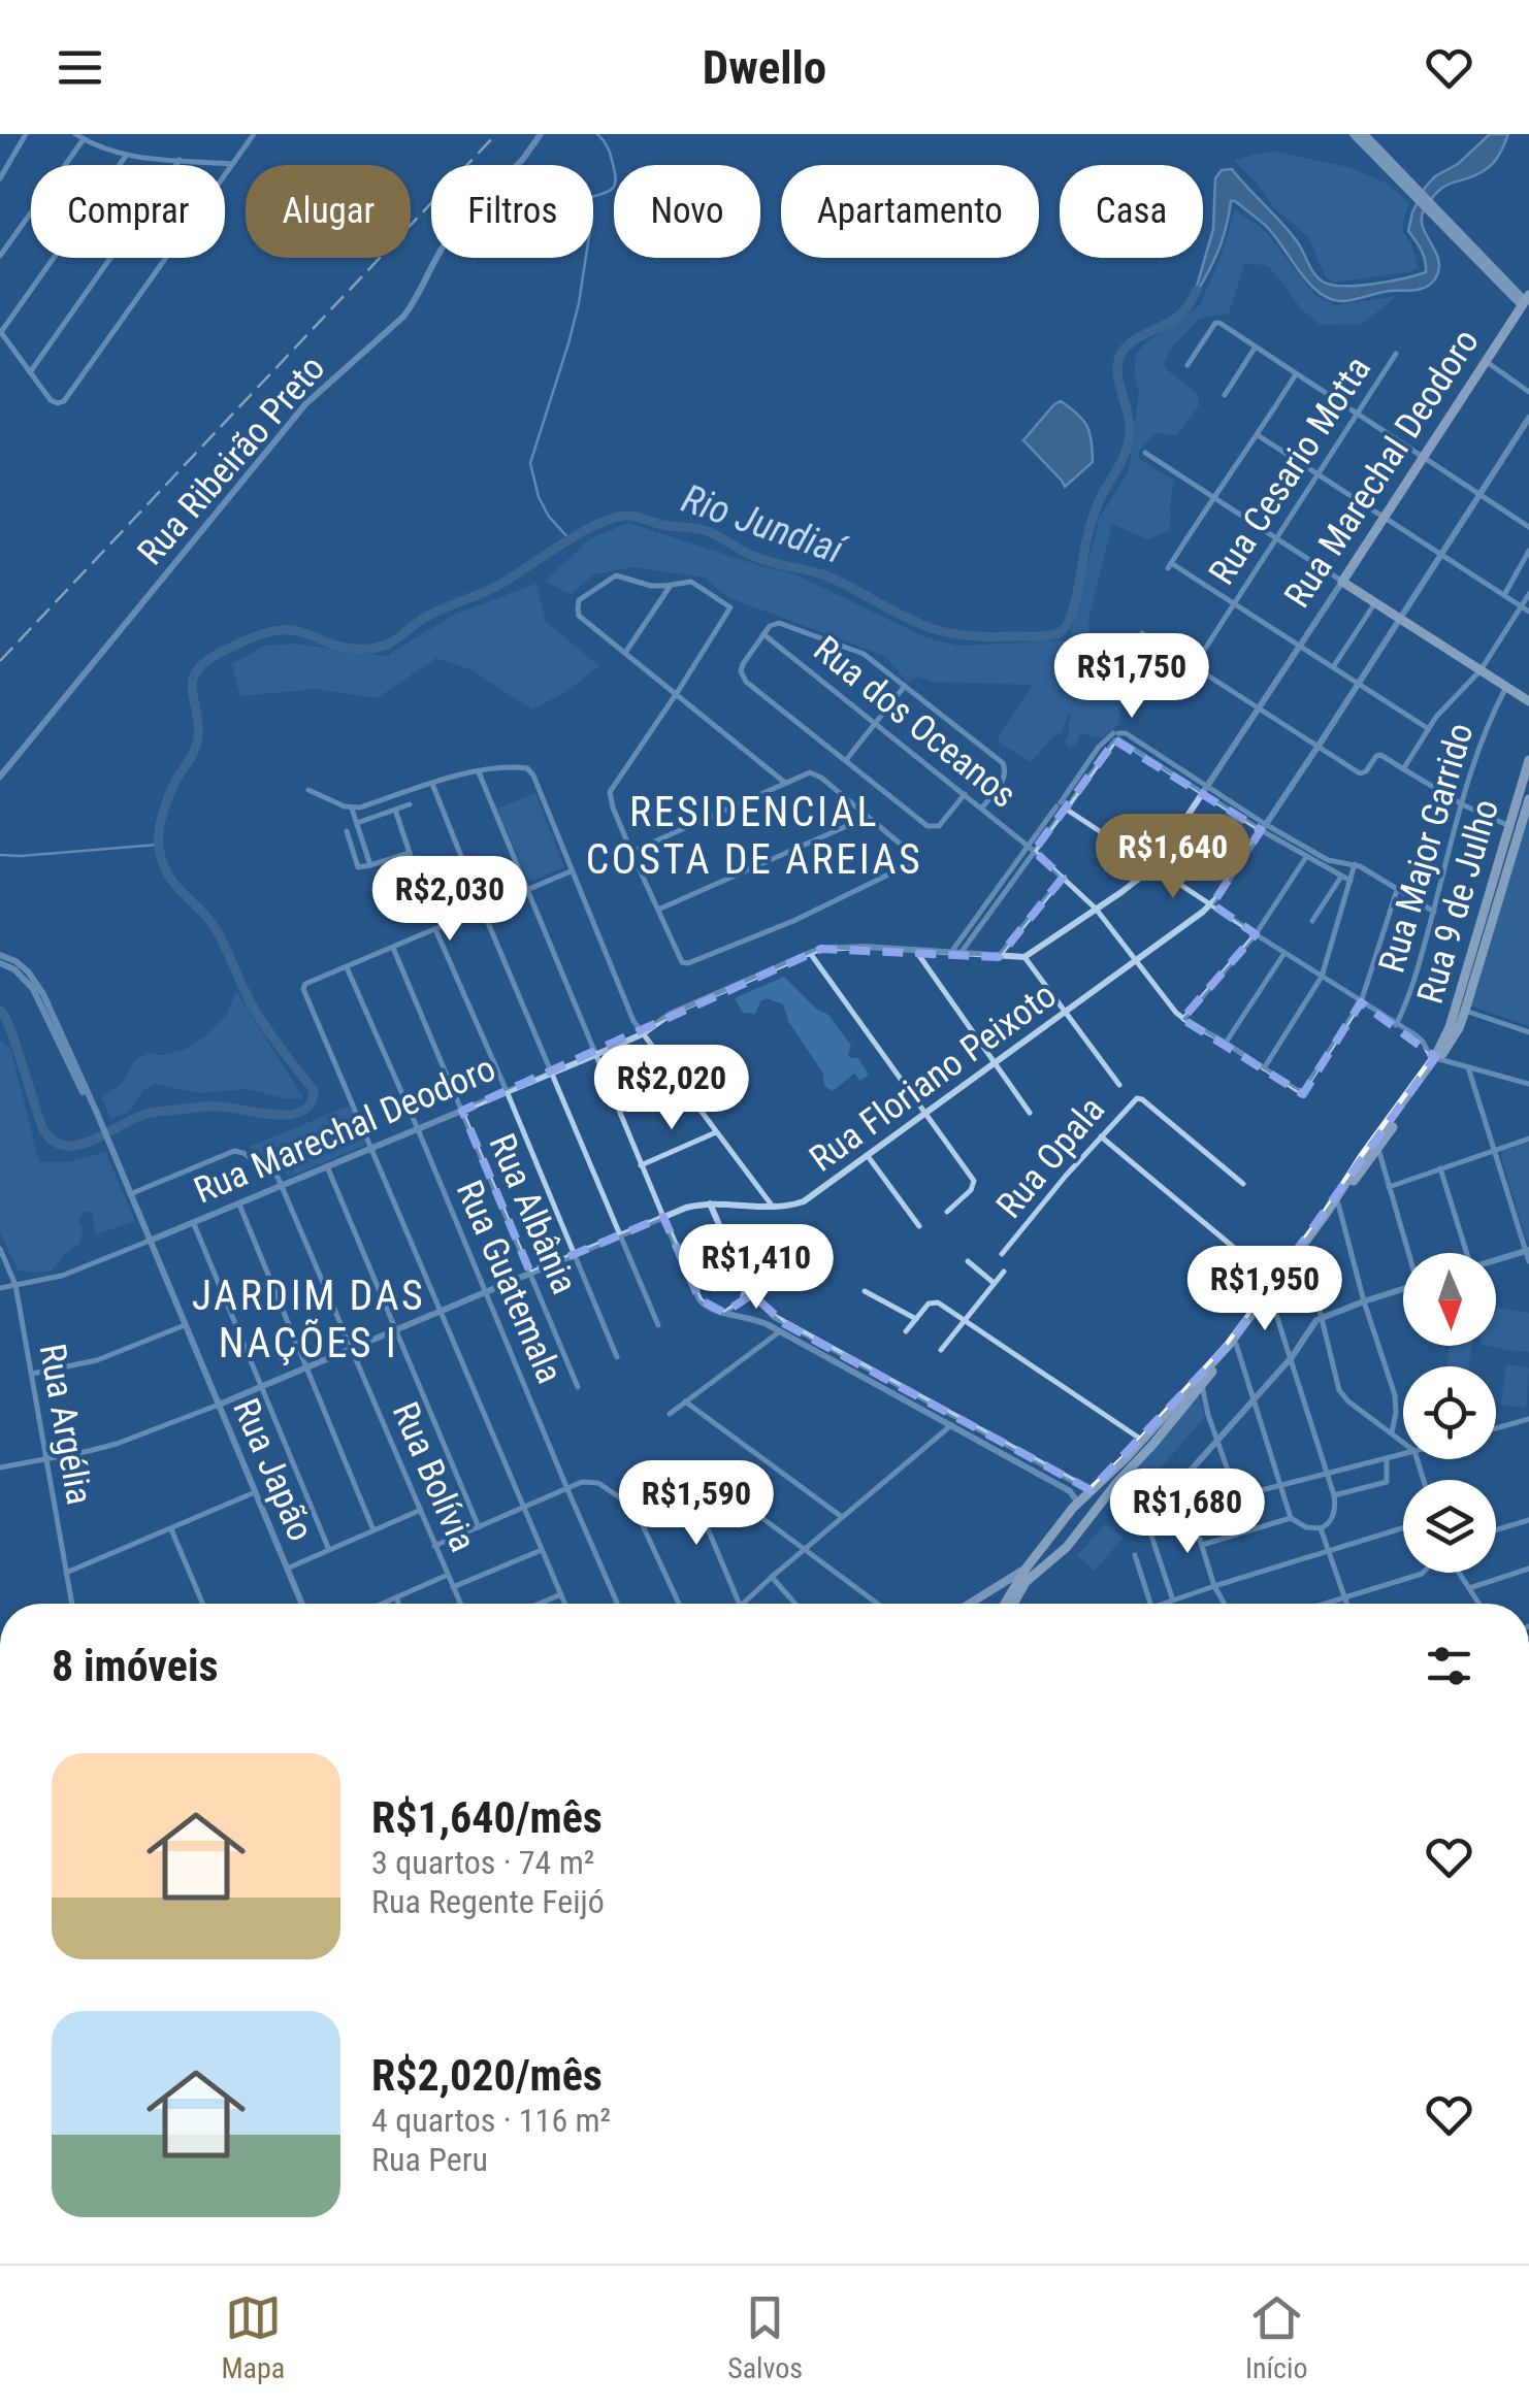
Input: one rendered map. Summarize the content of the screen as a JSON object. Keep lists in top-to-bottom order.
{
  "streets": {
    "main road": ["Rua Marechal Deodoro", "Rua 9 de Julho"],
    "street": [
      "Rua Ribeirão Preto",
      "Rua Cesario Motta",
      "Rua dos Oceanos",
      "Rua Major Garrido",
      "Rua Floriano Peixoto",
      "Rua Opala",
      "Rua Albânia",
      "Rua Guatemala",
      "Rua Argélia",
      "Rua Japão",
      "Rua Bolívia"
    ]
  },
  "crossings": [
    ["Rua Marechal Deodoro", "Rua dos Oceanos"],
    ["Rua Marechal Deodoro", "Rua Albânia"],
    ["Rua Marechal Deodoro", "Rua Guatemala"],
    ["Rua Marechal Deodoro", "Rua Argélia"],
    ["Rua Marechal Deodoro", "Rua Japão"],
    ["Rua Marechal Deodoro", "Rua Bolívia"],
    ["Rua dos Oceanos", "Rua Floriano Peixoto"],
    ["Rua Floriano Peixoto", "Rua Albânia"],
    ["Rua Floriano Peixoto", "Rua Guatemala"],
    ["Rua Floriano Peixoto", "Rua Argélia"],
    ["Rua Floriano Peixoto", "Rua Japão"],
    ["Rua Floriano Peixoto", "Rua Bolívia"]
  ],
  "districts": ["RESIDENCIAL COSTA DE AREIAS", "JARDIM DAS NAÇÕES I"],
  "water": ["Rio Jundiaí"],
  "north": "bottom",
  "page": {
    "header": "Dwello",
    "chip": [
      "Comprar",
      "Alugar",
      "Filtros",
      "Novo",
      "Apartamento",
      "Casa"
    ],
    "price": [
      "R$1,750",
      "R$1,640",
      "R$2,030",
      "R$2,020",
      "R$1,410",
      "R$1,950",
      "R$1,590",
      "R$1,680"
    ],
    "heading": "8 imóveis",
    "list": [
      {
        "name": "R$1,640/mês",
        "note": "3 quartos · 74 m² · Rua Regente Feijó"
      },
      {
        "name": "R$2,020/mês",
        "note": "4 quartos · 116 m² · Rua Peru"
      }
    ],
    "tabs": ["Mapa", "Salvos", "Início"]
  }
}
